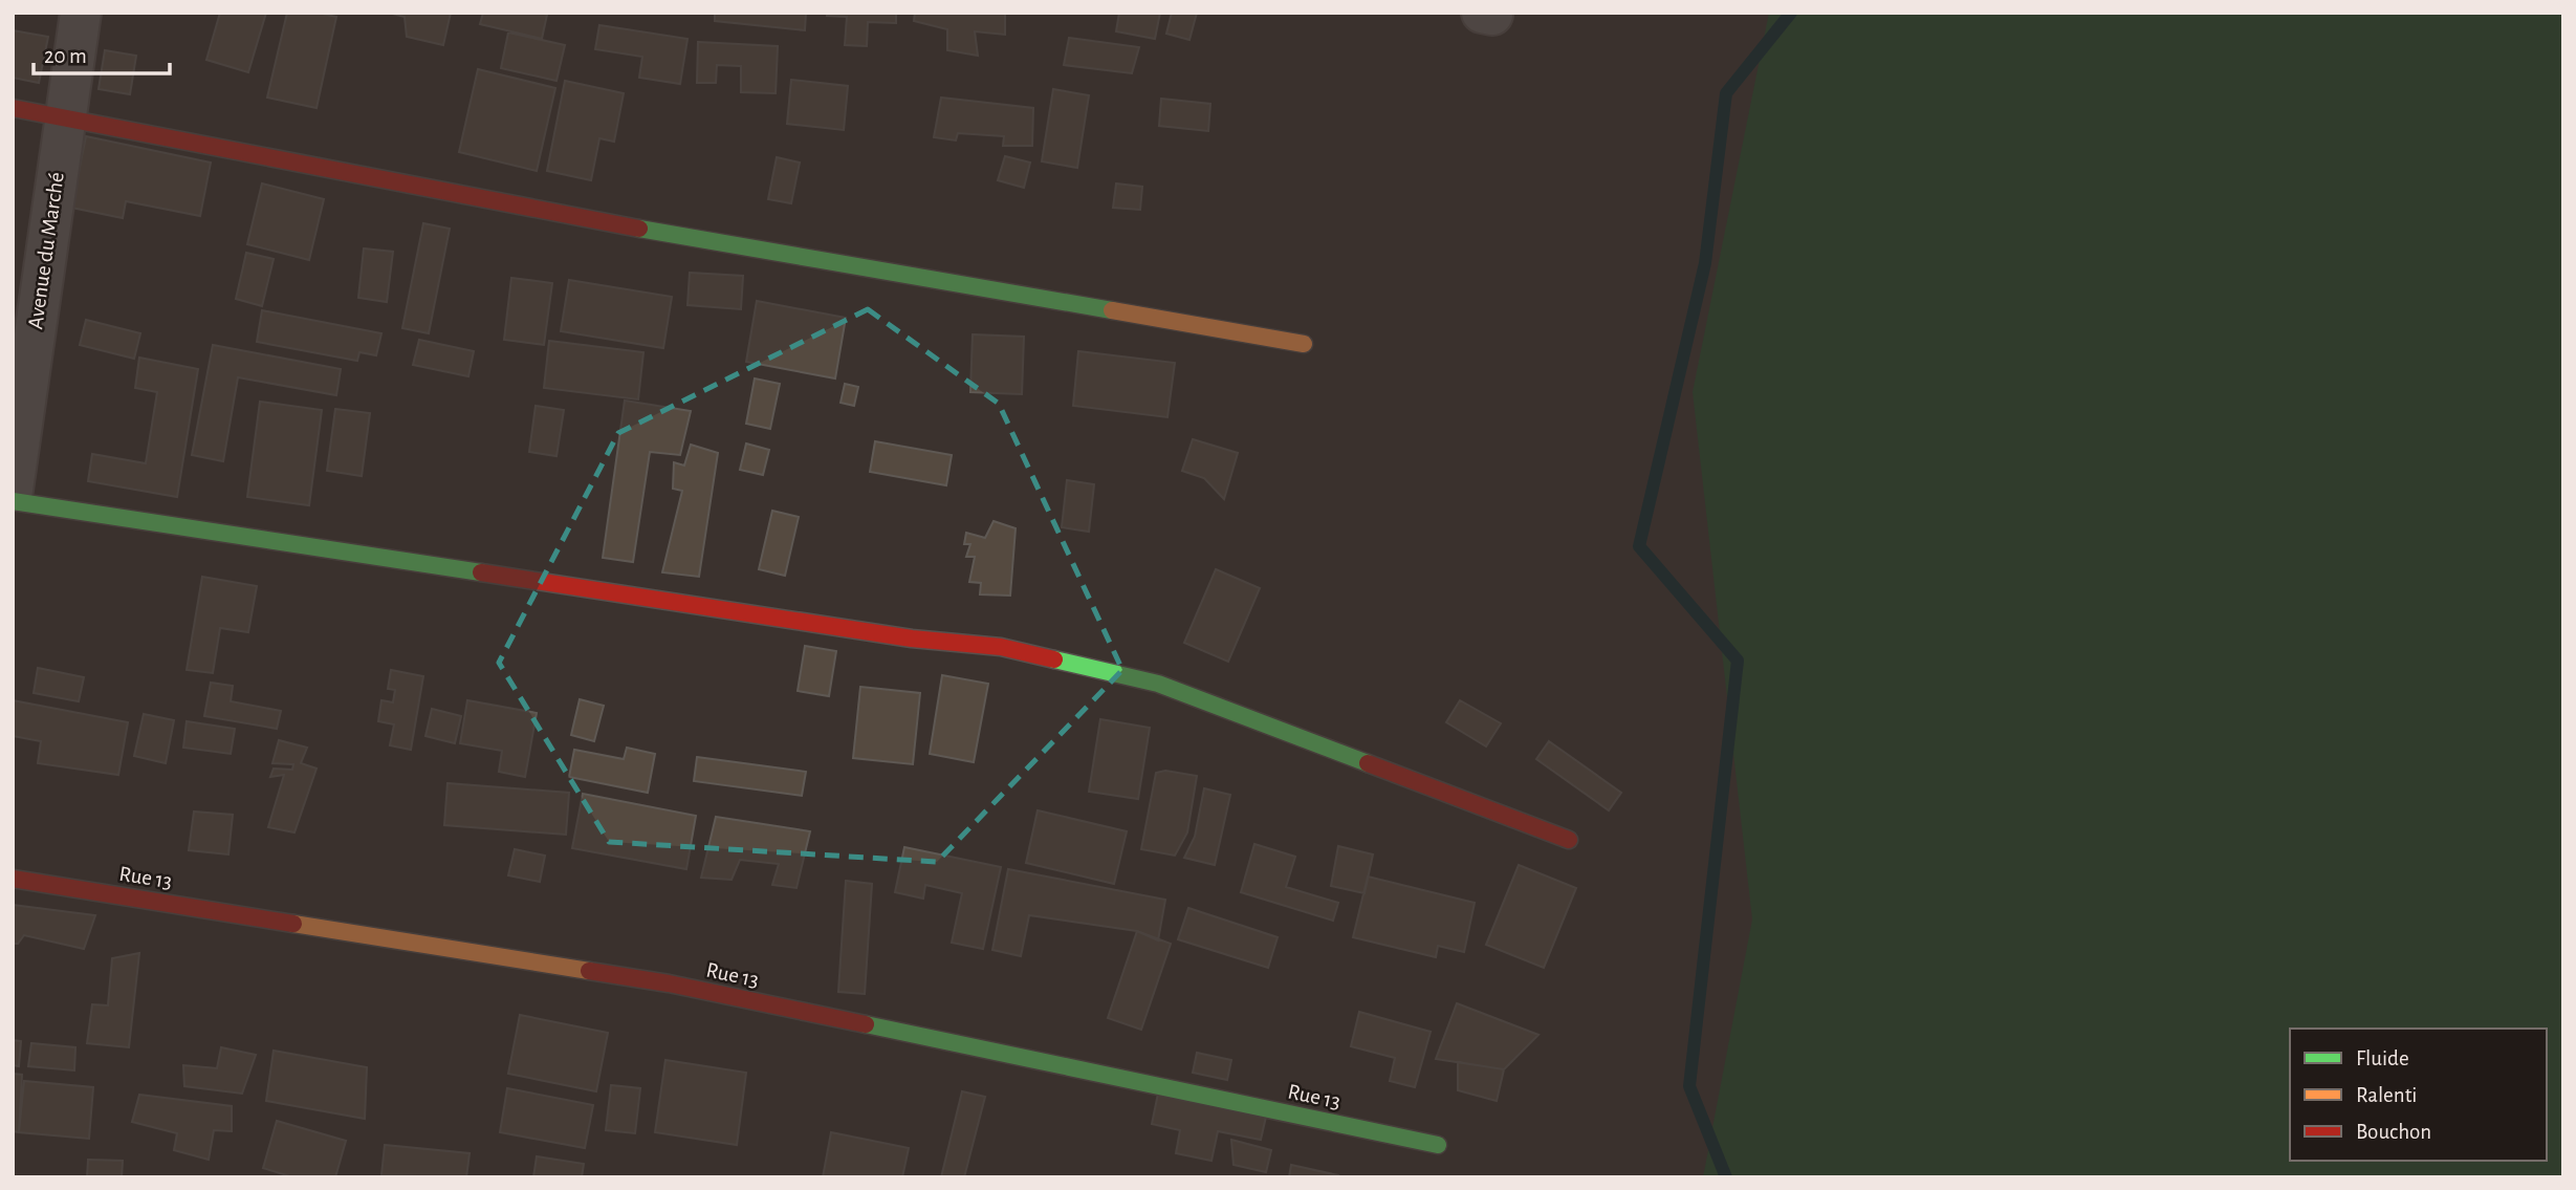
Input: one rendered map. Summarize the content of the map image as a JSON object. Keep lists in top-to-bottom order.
{
  "streets": {
    "street": ["Avenue du Marché", "Rue 13"]
  },
  "legend": ["Fluide", "Ralenti", "Bouchon"],
  "scale_bar": "20 m"
}
